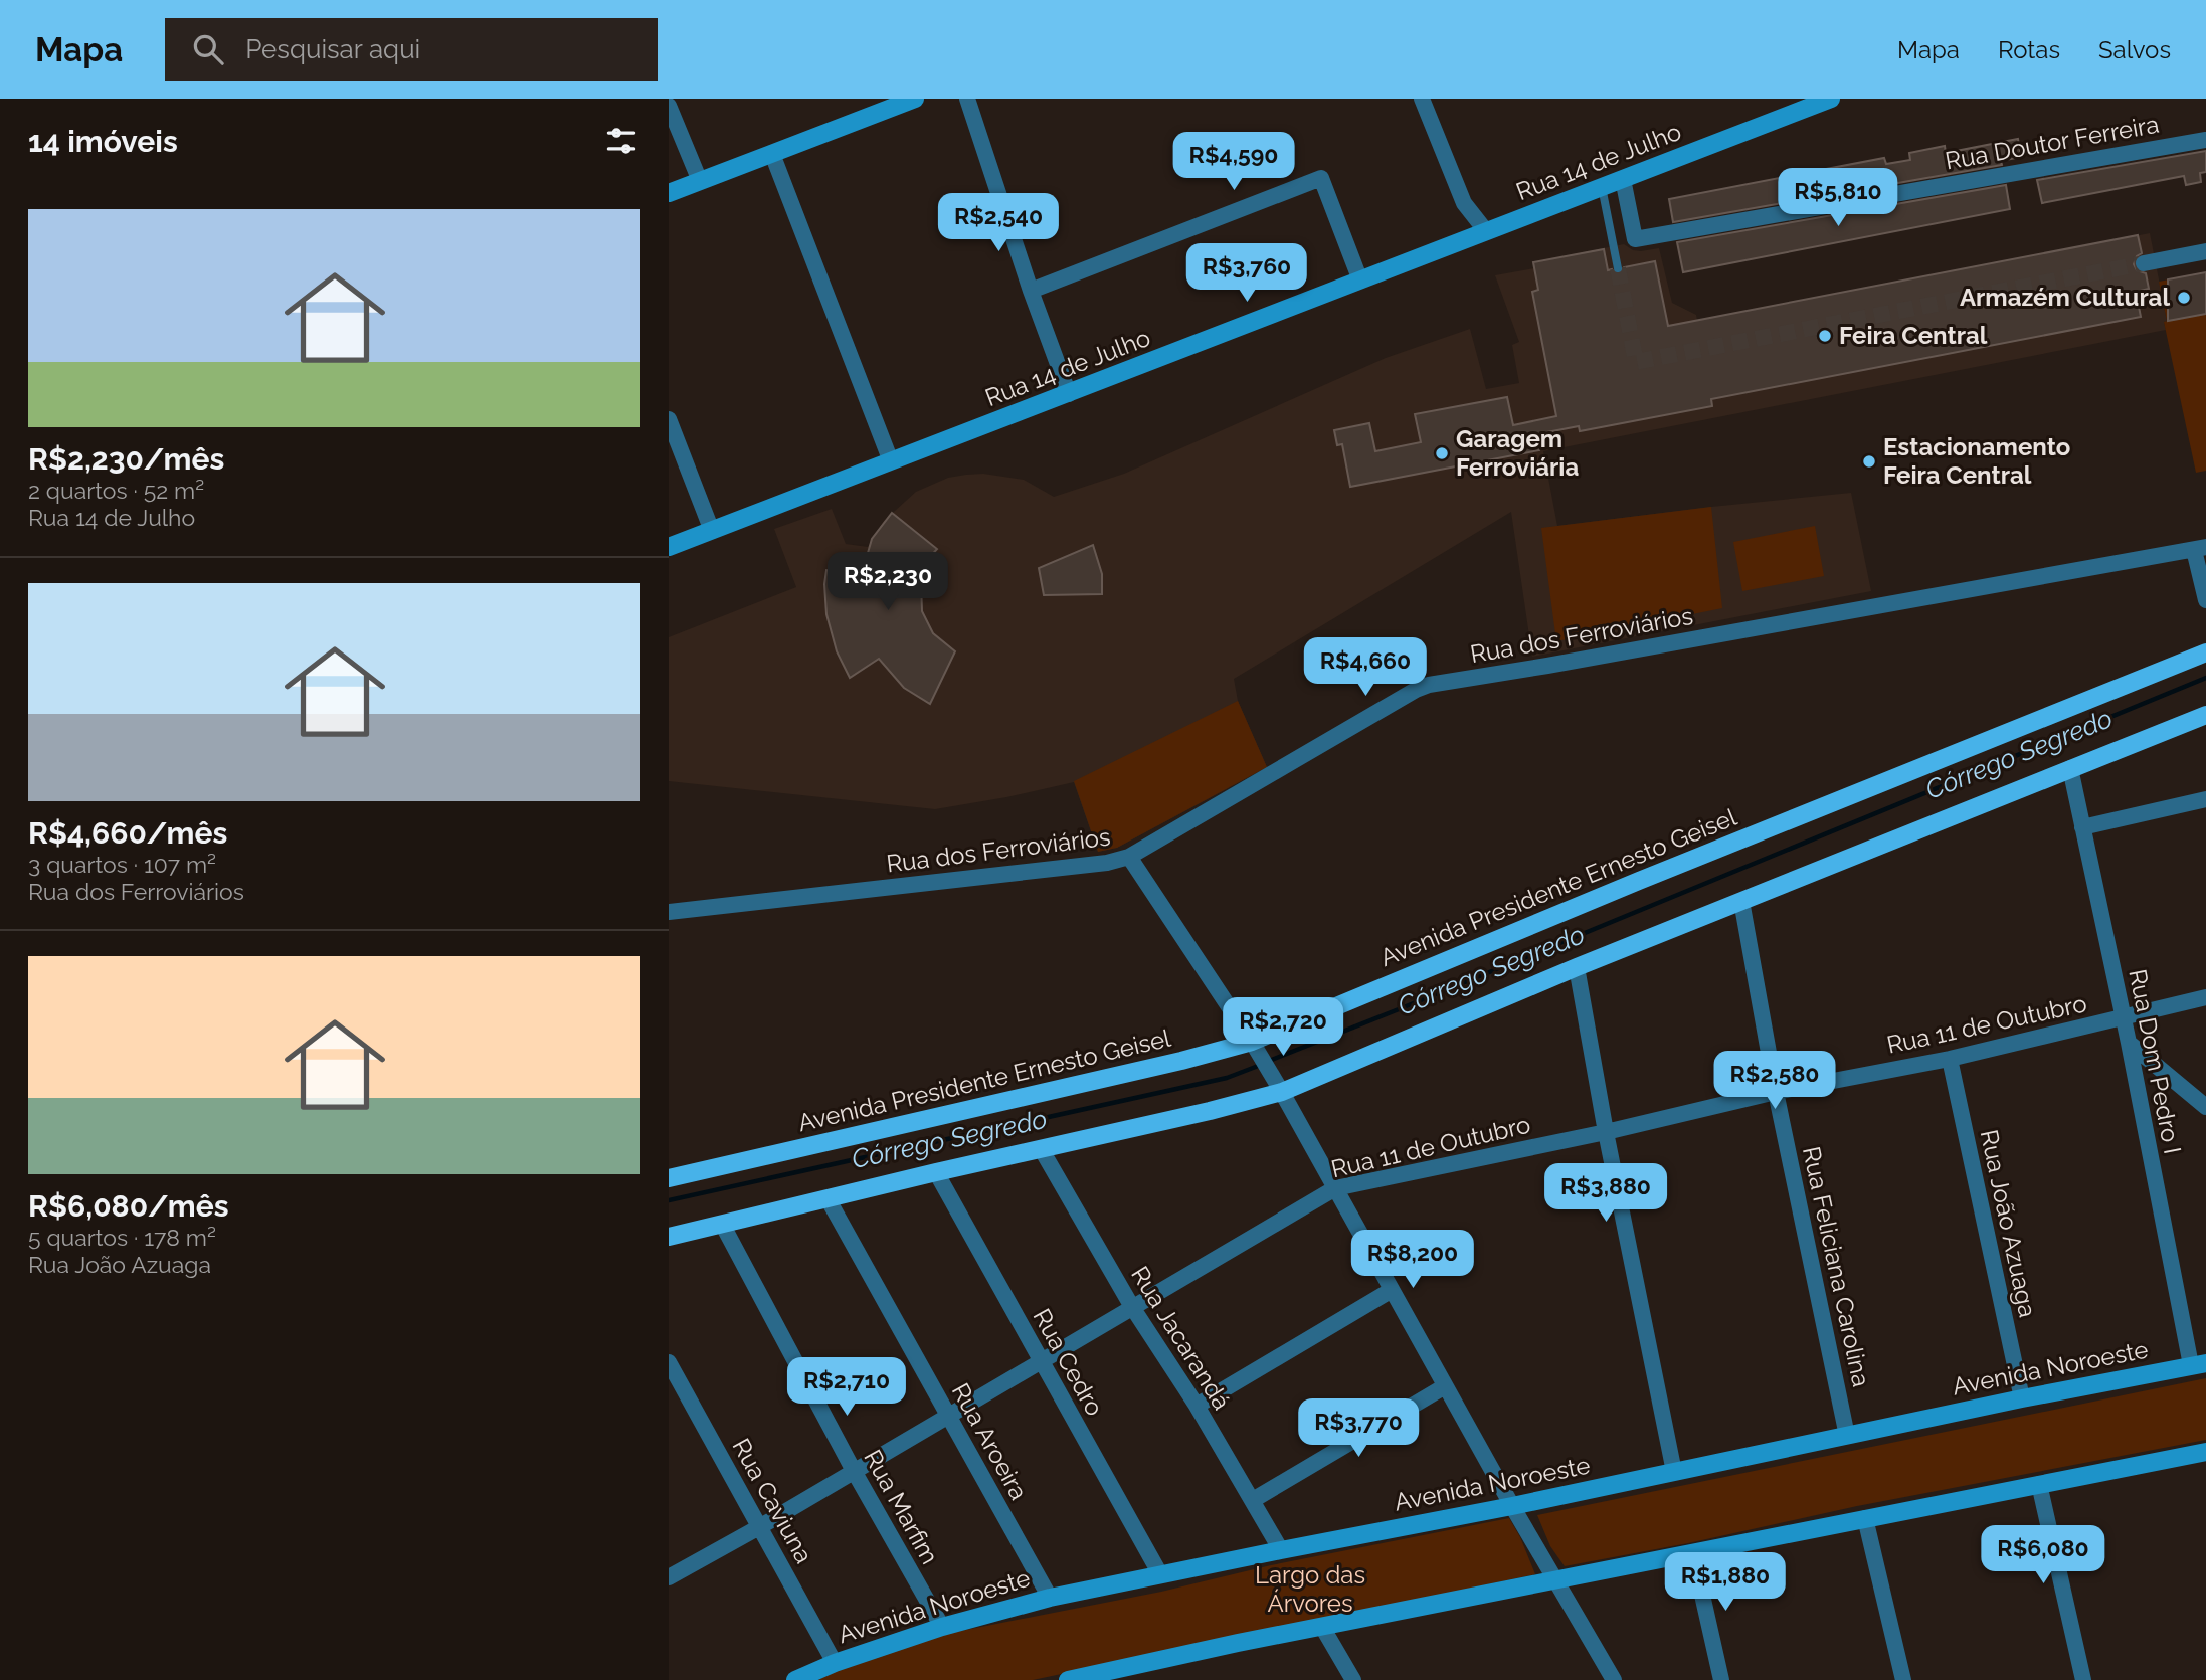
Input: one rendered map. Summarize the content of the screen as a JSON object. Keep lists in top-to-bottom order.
{
  "streets": {
    "main road": ["Rua 14 de Julho", "Avenida Presidente Ernesto Geisel", "Avenida Noroeste"],
    "street": [
      "Rua Doutor Ferreira",
      "Rua dos Ferroviários",
      "Rua 11 de Outubro",
      "Rua Dom Pedro I",
      "Rua João Azuaga",
      "Rua Feliciana Carolina",
      "Rua Jacarandá",
      "Rua Cedro",
      "Rua Aroeira",
      "Rua Caviuna",
      "Rua Marfim"
    ]
  },
  "crossings": [
    ["Rua Doutor Ferreira", "Rua 14 de Julho"],
    ["Rua 11 de Outubro", "Rua Dom Pedro I"],
    ["Rua 11 de Outubro", "Rua João Azuaga"],
    ["Rua 11 de Outubro", "Rua Feliciana Carolina"],
    ["Rua 11 de Outubro", "Rua Jacarandá"],
    ["Rua 11 de Outubro", "Rua Cedro"],
    ["Rua 11 de Outubro", "Rua Aroeira"],
    ["Rua 11 de Outubro", "Rua Caviuna"],
    ["Rua 11 de Outubro", "Rua Marfim"],
    ["Rua Dom Pedro I", "Avenida Noroeste"],
    ["Rua João Azuaga", "Avenida Noroeste"],
    ["Rua Feliciana Carolina", "Avenida Noroeste"],
    ["Rua Jacarandá", "Avenida Noroeste"],
    ["Rua Cedro", "Avenida Noroeste"],
    ["Avenida Noroeste", "Rua Aroeira"],
    ["Avenida Noroeste", "Rua Caviuna"],
    ["Avenida Noroeste", "Rua Marfim"]
  ],
  "water": ["Córrego Segredo"],
  "parks": ["Largo das Árvores"],
  "places": [
    "Armazém Cultural",
    "Feira Central",
    "Garagem Ferroviária",
    "Estacionamento Feira Central"
  ],
  "page": {
    "header": "Mapa",
    "search": "Pesquisar aqui",
    "nav": ["Mapa", "Rotas", "Salvos"],
    "heading": "14 imóveis",
    "price": [
      "R$4,590",
      "R$5,810",
      "R$2,540",
      "R$3,760",
      "R$2,230",
      "R$4,660",
      "R$2,720",
      "R$2,580",
      "R$3,880",
      "R$8,200",
      "R$2,710",
      "R$3,770",
      "R$6,080",
      "R$1,880"
    ],
    "list": [
      {
        "name": "R$2,230/mês",
        "note": "2 quartos · 52 m² · Rua 14 de Julho"
      },
      {
        "name": "R$4,660/mês",
        "note": "3 quartos · 107 m² · Rua dos Ferroviários"
      },
      {
        "name": "R$6,080/mês",
        "note": "5 quartos · 178 m² · Rua João Azuaga"
      }
    ]
  }
}
